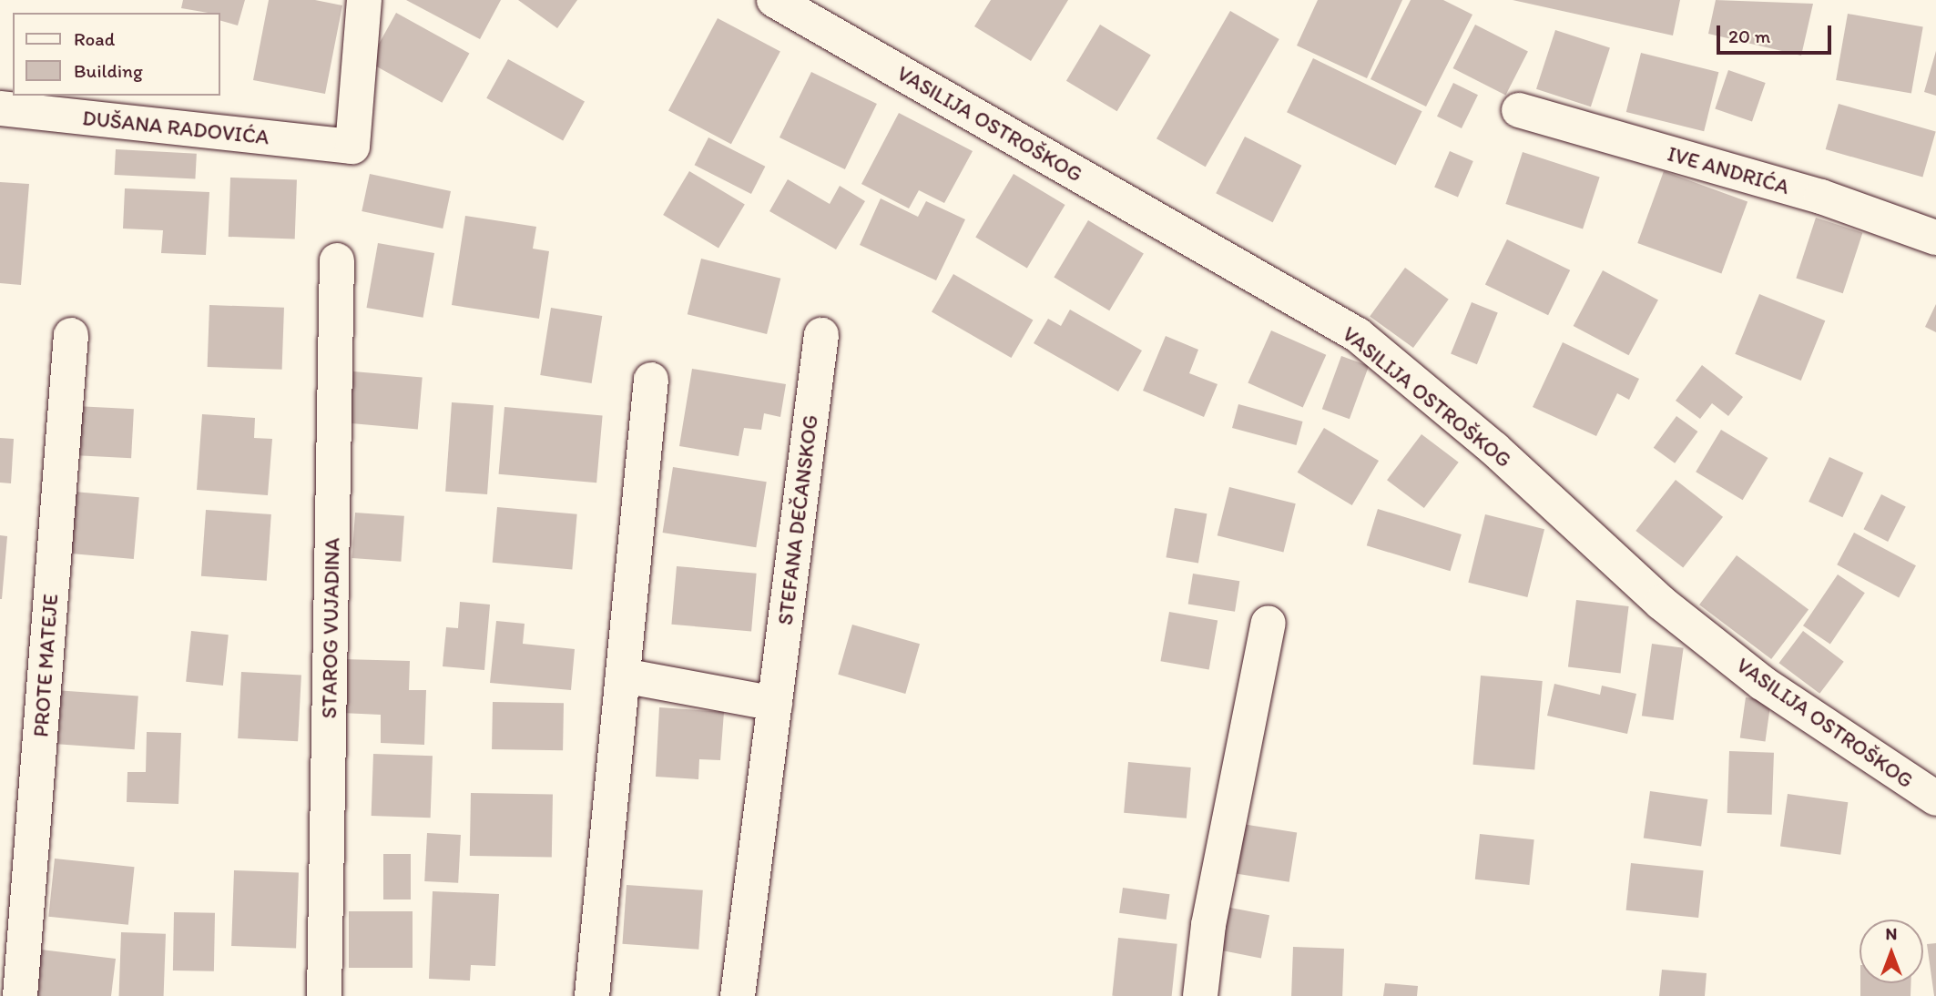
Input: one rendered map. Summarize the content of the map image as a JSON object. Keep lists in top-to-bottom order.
{
  "streets": {
    "street": [
      "VASILIJA OSTROŠKOG",
      "DUŠANA RADOVIĆA",
      "IVE ANDRIĆA",
      "STEFANA DEČANSKOG",
      "STAROG VUJADINA",
      "PROTE MATEJE"
    ]
  },
  "legend": ["Road", "Building"],
  "scale_bar": "20 m",
  "north": "top"
}
